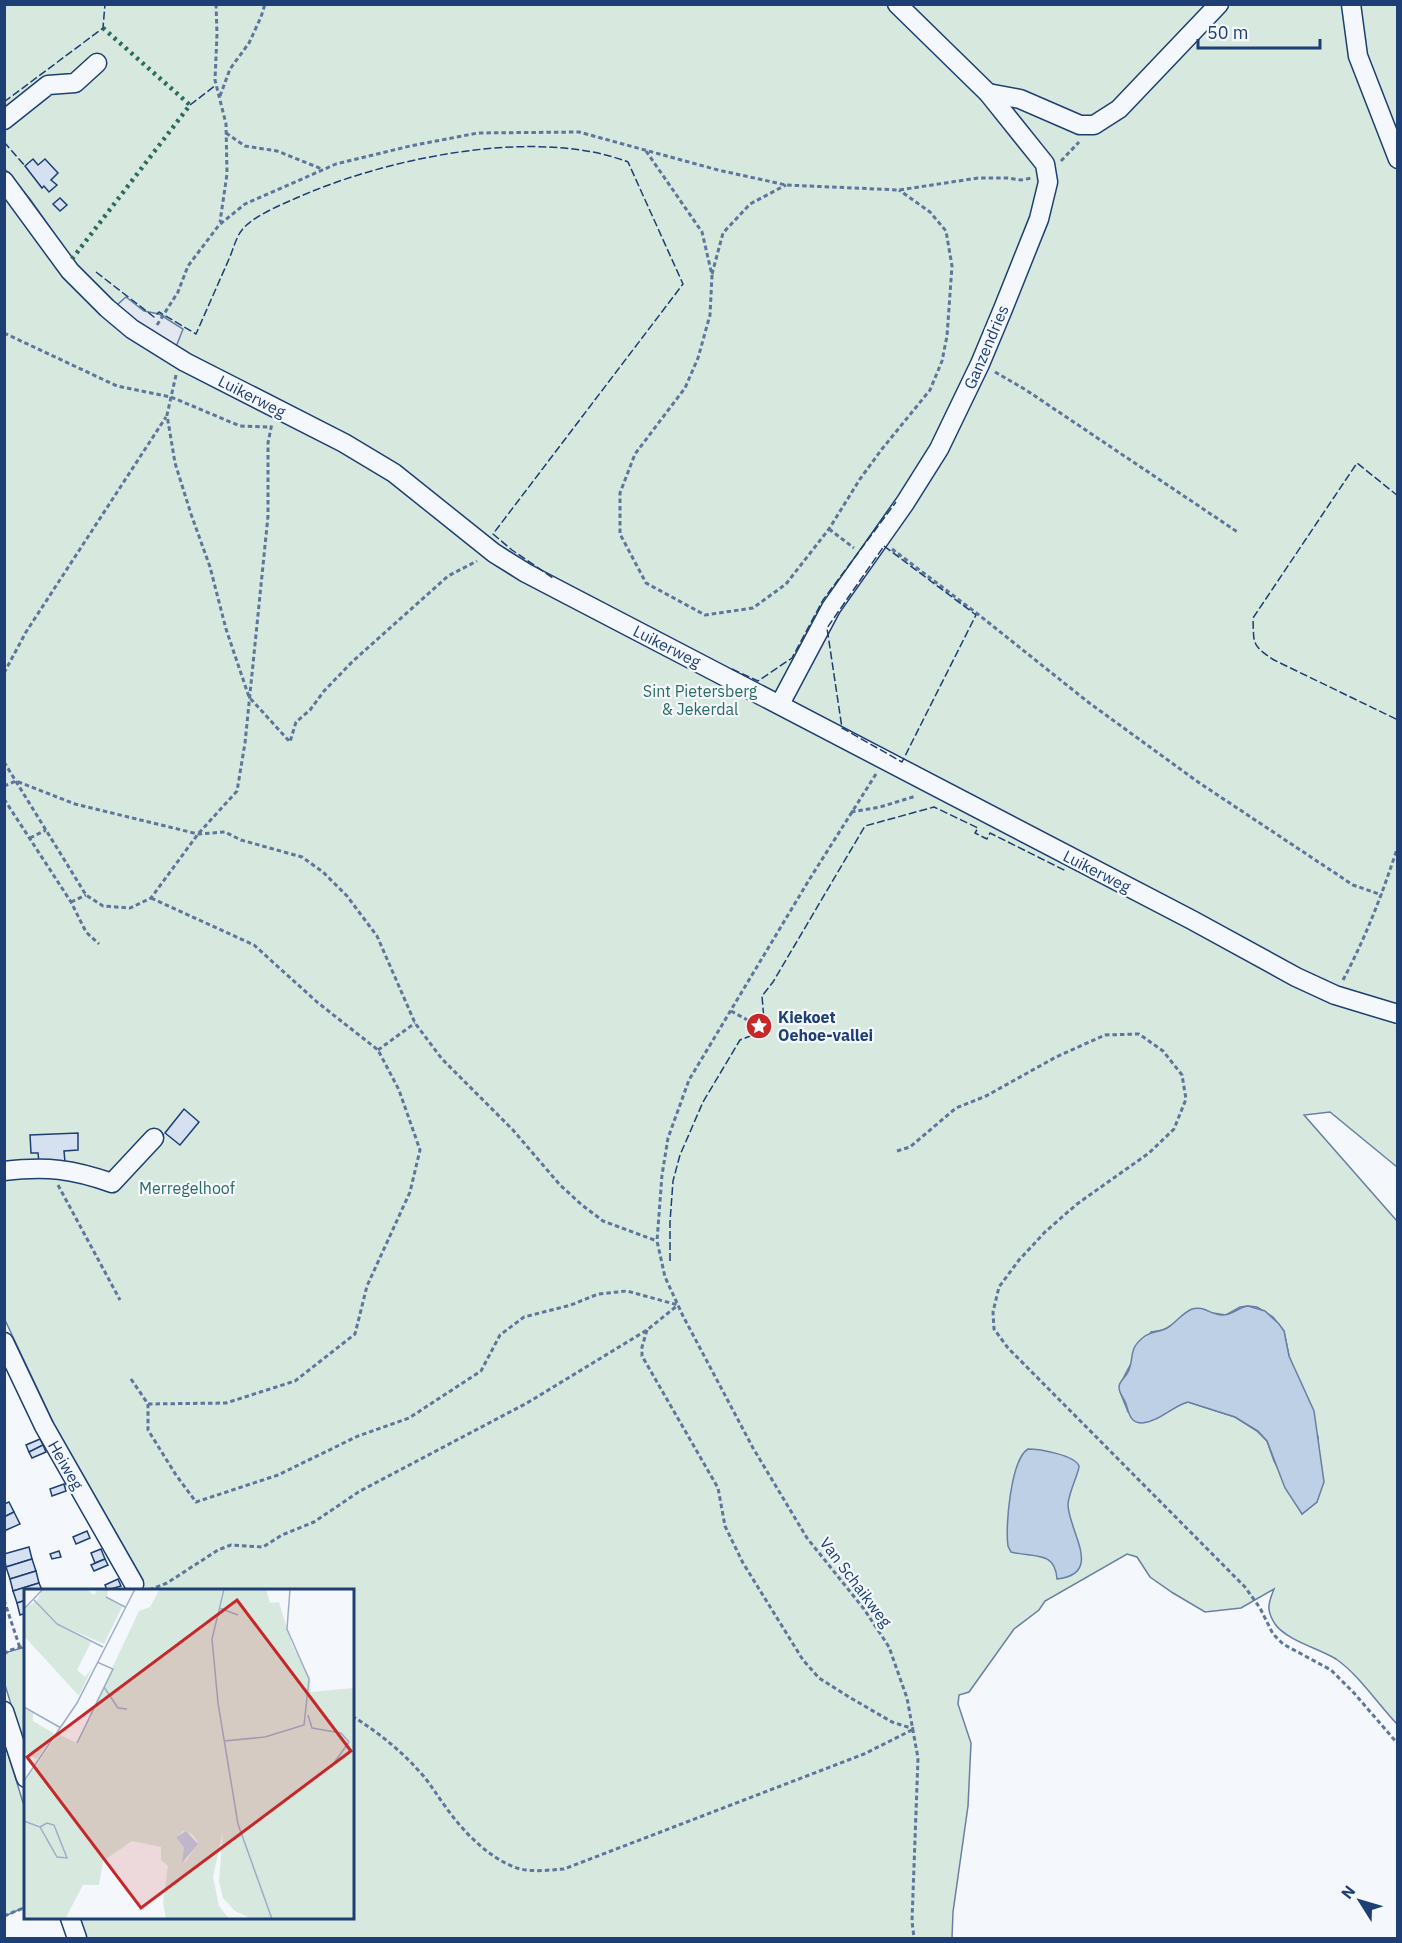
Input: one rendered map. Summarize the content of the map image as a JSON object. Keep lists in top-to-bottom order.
{
  "streets": {
    "street": ["Ganzendries", "Luikerweg", "Heiweg"],
    "path": ["Van Schaikweg"]
  },
  "crossings": [
    ["Ganzendries", "Luikerweg"],
    ["Luikerweg", "Van Schaikweg"]
  ],
  "parks": ["Sint Pietersberg & Jekerdal", "Merregelhoof"],
  "places": {
    "place": ["Kiekoet Oehoe-vallei"]
  },
  "scale_bar": "50 m",
  "north": "top left"
}
